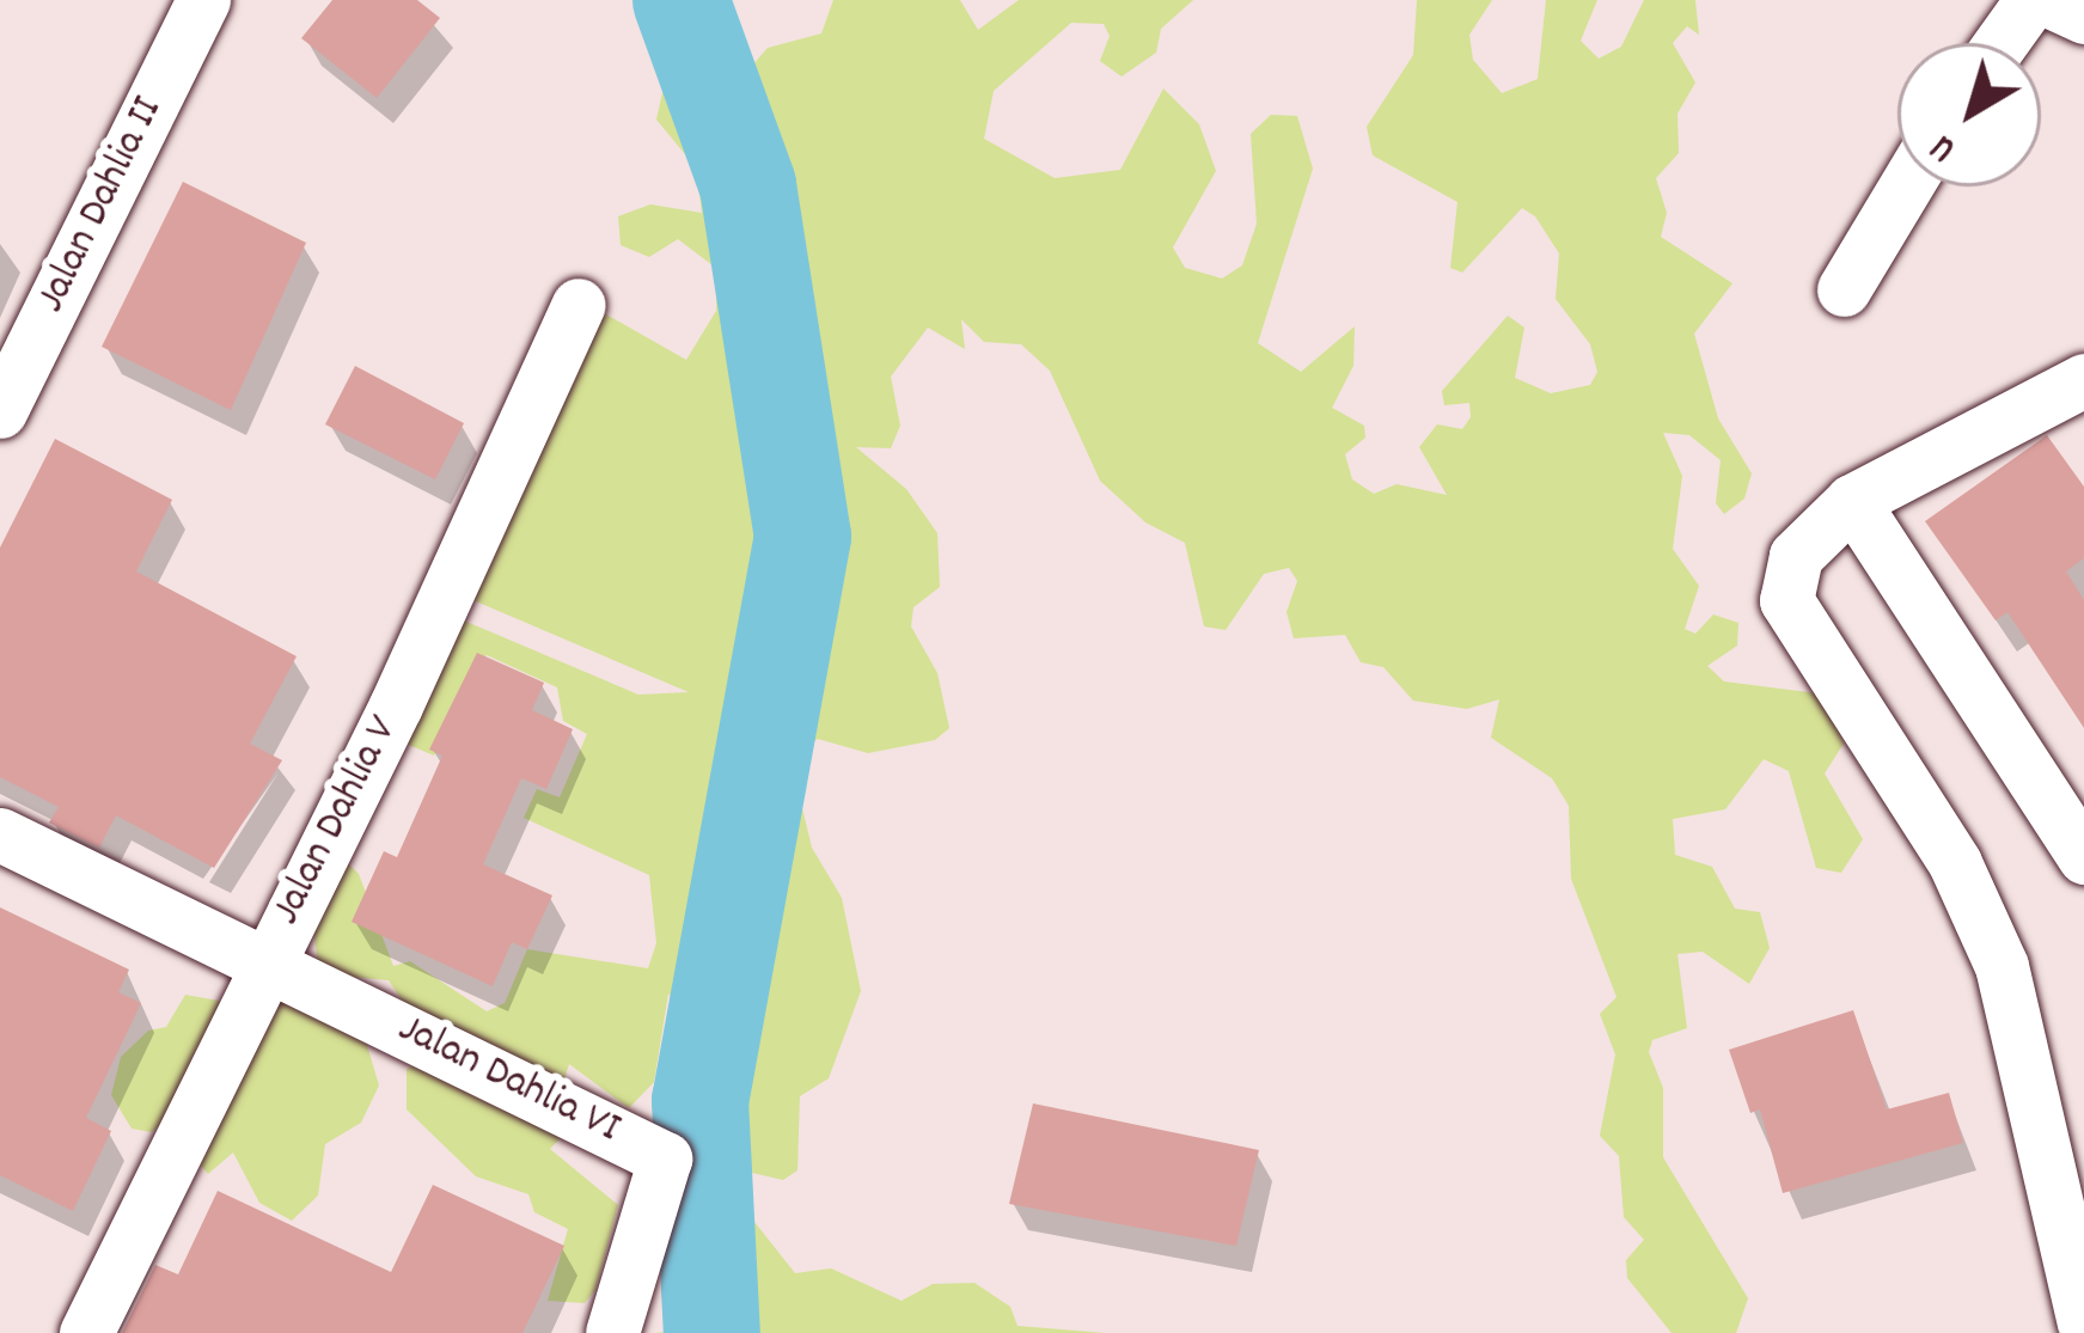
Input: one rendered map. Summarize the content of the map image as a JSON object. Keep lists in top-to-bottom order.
{
  "streets": {
    "street": ["Jalan Dahlia II", "Jalan Dahlia V", "Jalan Dahlia VI"]
  },
  "crossings": [
    ["Jalan Dahlia V", "Jalan Dahlia VI"]
  ],
  "north": "bottom left"
}
